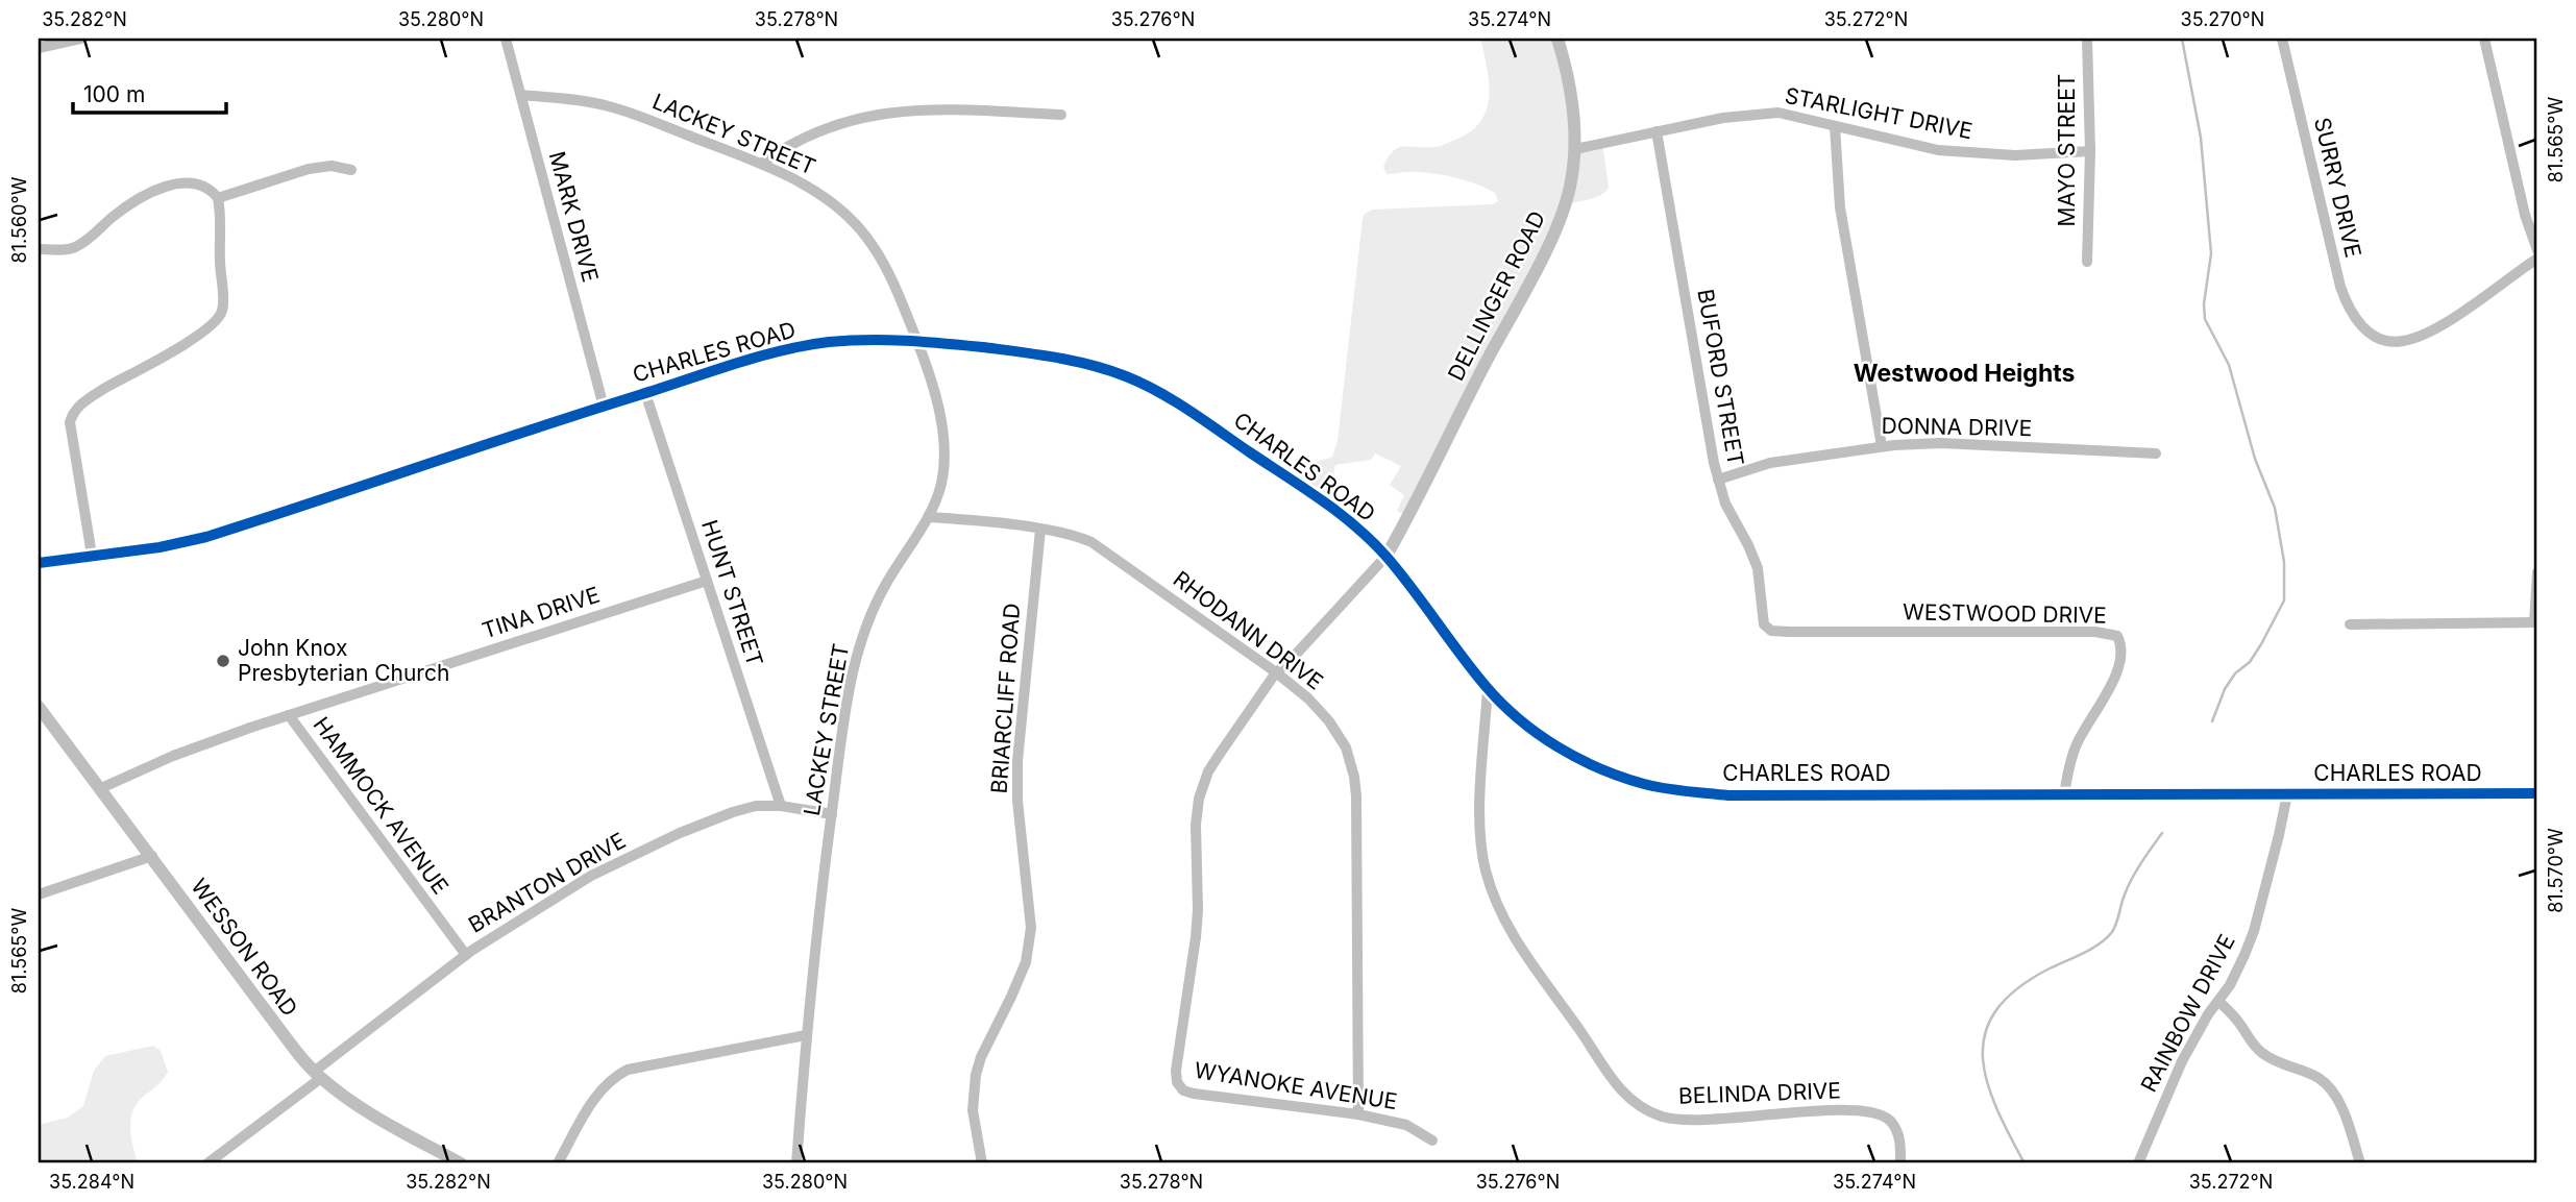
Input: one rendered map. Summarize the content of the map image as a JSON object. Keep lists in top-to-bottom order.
{
  "streets": {
    "street": [
      "STARLIGHT DRIVE",
      "LACKEY STREET",
      "MAYO STREET",
      "SURRY DRIVE",
      "MARK DRIVE",
      "DELLINGER ROAD",
      "CHARLES ROAD",
      "BUFORD STREET",
      "DONNA DRIVE",
      "HUNT STREET",
      "TINA DRIVE",
      "WESTWOOD DRIVE",
      "RHODANN DRIVE",
      "BRIARCLIFF ROAD",
      "HAMMOCK AVENUE",
      "BRANTON DRIVE",
      "WESSON ROAD",
      "RAINBOW DRIVE",
      "WYANOKE AVENUE",
      "BELINDA DRIVE"
    ]
  },
  "crossings": [
    ["STARLIGHT DRIVE", "MAYO STREET"],
    ["STARLIGHT DRIVE", "DELLINGER ROAD"],
    ["STARLIGHT DRIVE", "BUFORD STREET"],
    ["LACKEY STREET", "MARK DRIVE"],
    ["LACKEY STREET", "CHARLES ROAD"],
    ["LACKEY STREET", "RHODANN DRIVE"],
    ["LACKEY STREET", "BRANTON DRIVE"],
    ["MARK DRIVE", "CHARLES ROAD"],
    ["DELLINGER ROAD", "CHARLES ROAD"],
    ["DELLINGER ROAD", "WYANOKE AVENUE"],
    ["CHARLES ROAD", "HUNT STREET"],
    ["CHARLES ROAD", "WESTWOOD DRIVE"],
    ["CHARLES ROAD", "RAINBOW DRIVE"],
    ["CHARLES ROAD", "WYANOKE AVENUE"],
    ["CHARLES ROAD", "BELINDA DRIVE"],
    ["BUFORD STREET", "DONNA DRIVE"],
    ["BUFORD STREET", "WESTWOOD DRIVE"],
    ["HUNT STREET", "TINA DRIVE"],
    ["HUNT STREET", "BRANTON DRIVE"],
    ["TINA DRIVE", "HAMMOCK AVENUE"],
    ["TINA DRIVE", "WESSON ROAD"],
    ["RHODANN DRIVE", "BRIARCLIFF ROAD"],
    ["RHODANN DRIVE", "WYANOKE AVENUE"],
    ["HAMMOCK AVENUE", "BRANTON DRIVE"],
    ["BRANTON DRIVE", "WESSON ROAD"]
  ],
  "districts": ["Westwood Heights"],
  "places": ["John Knox Presbyterian Church"],
  "scale_bar": "100 m",
  "coordinates": [
    "35.282°N",
    "35.280°N",
    "35.278°N",
    "35.276°N",
    "35.274°N",
    "35.272°N",
    "35.270°N",
    "81.565°W",
    "81.560°W",
    "81.570°W",
    "35.284°N"
  ]
}
